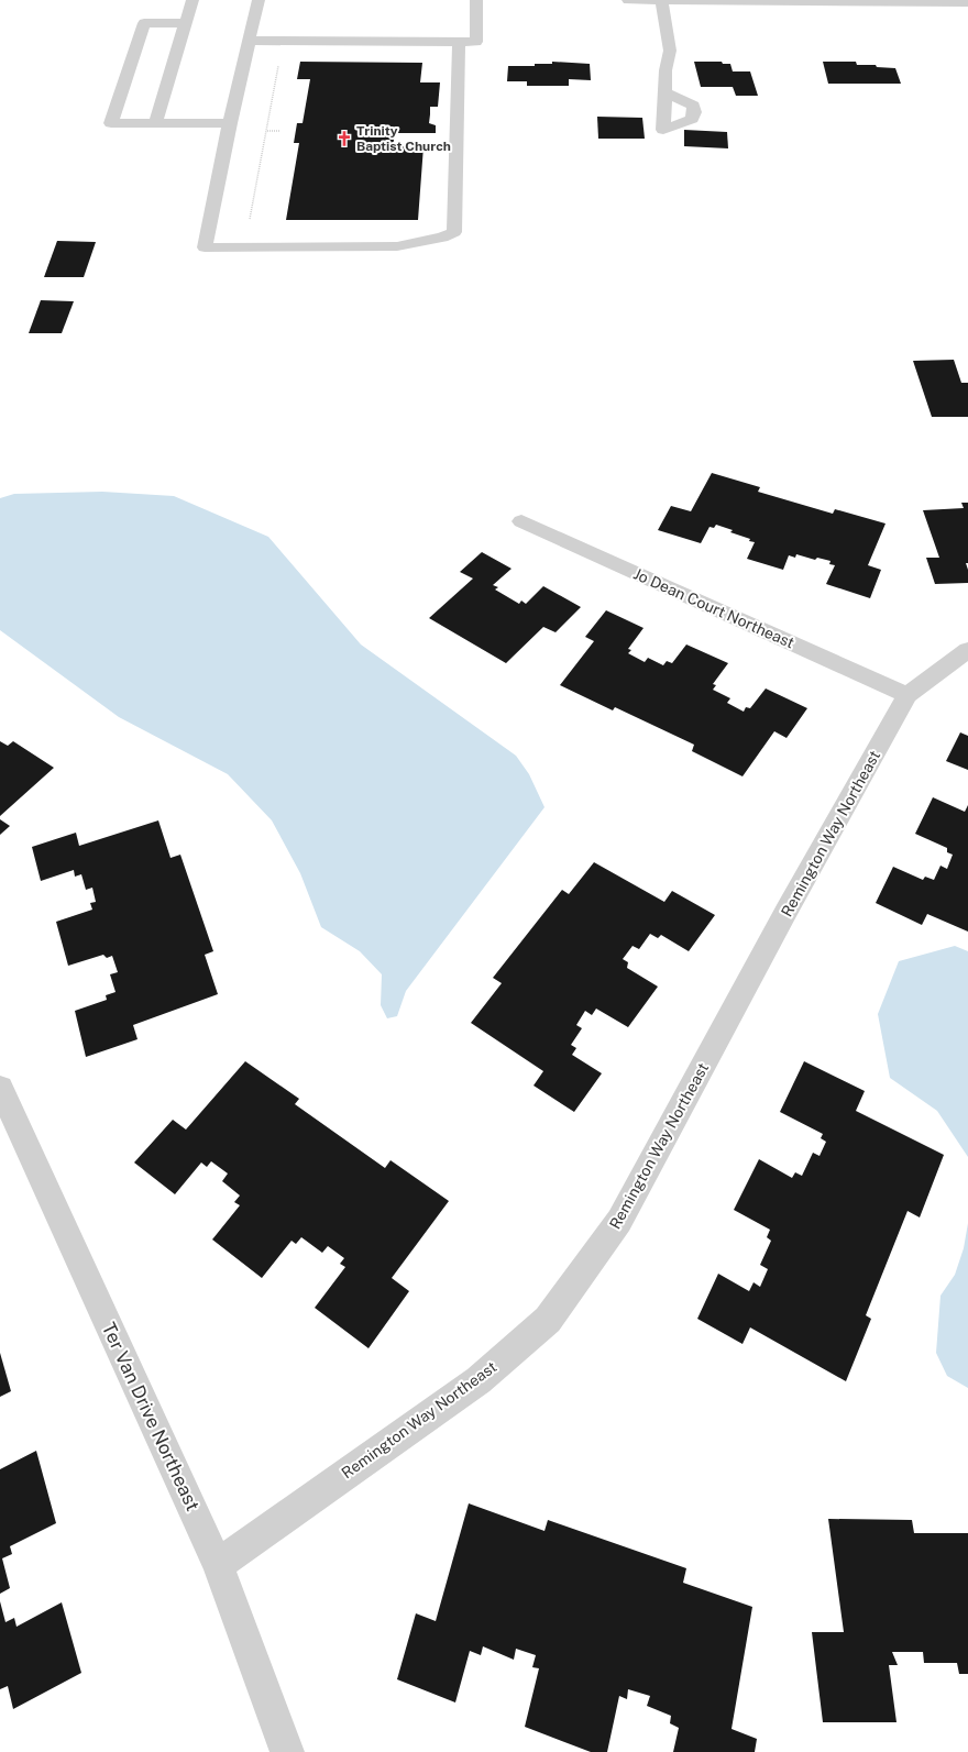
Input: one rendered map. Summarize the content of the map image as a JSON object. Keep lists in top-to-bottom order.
{
  "streets": {
    "street": ["Jo Dean Court Northeast", "Remington Way Northeast", "Ter Van Drive Northeast"]
  },
  "crossings": [
    ["Jo Dean Court Northeast", "Remington Way Northeast"],
    ["Remington Way Northeast", "Ter Van Drive Northeast"]
  ],
  "places": {
    "church": ["Trinity Baptist Church"]
  }
}
